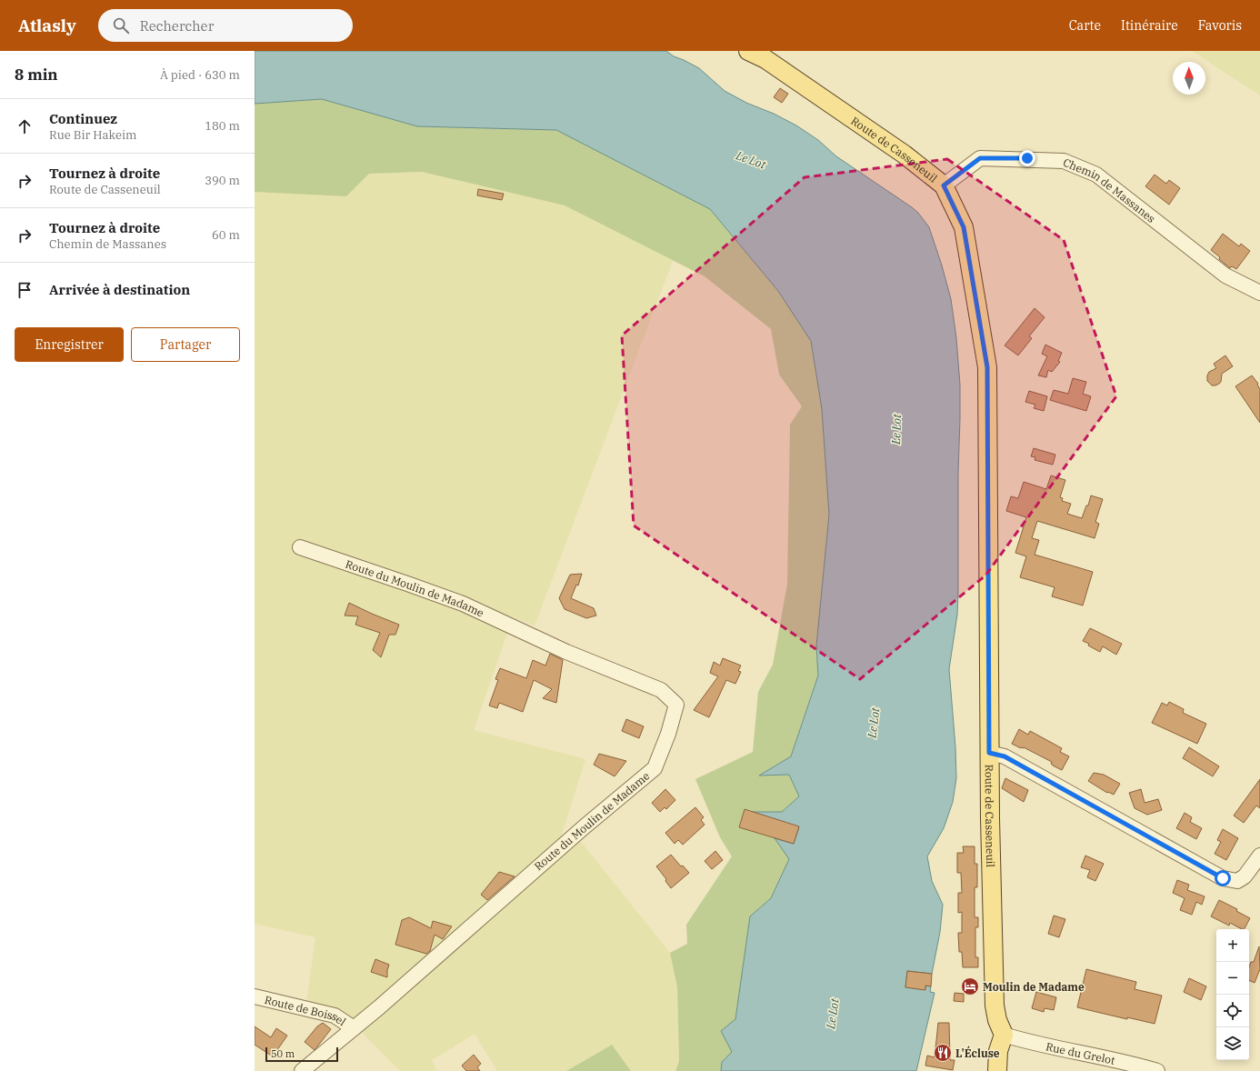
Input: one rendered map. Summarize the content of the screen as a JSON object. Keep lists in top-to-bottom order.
{
  "streets": {
    "main road": ["Route de Casseneuil"],
    "street": [
      "Chemin de Massanes",
      "Route du Moulin de Madame",
      "Route de Boissel",
      "Rue du Grelot"
    ]
  },
  "crossings": [
    ["Route de Casseneuil", "Chemin de Massanes"],
    ["Route de Casseneuil", "Rue du Grelot"],
    ["Route du Moulin de Madame", "Route de Boissel"]
  ],
  "water": ["Le Lot"],
  "places": {
    "hotel": ["Moulin de Madame"],
    "restaurant": ["L'Écluse"]
  },
  "scale_bar": "50 m",
  "north": "top",
  "page": {
    "header": "Atlasly",
    "search": "Rechercher",
    "nav": ["Carte", "Itinéraire", "Favoris"],
    "heading": ["8 min", "À pied · 630 m"],
    "list": [
      ["Continuez", "Rue Bir Hakeim", "180 m"],
      ["Tournez à droite", "Route de Casseneuil", "390 m"],
      ["Tournez à droite", "Chemin de Massanes", "60 m"],
      "Arrivée à destination"
    ],
    "buttons": ["Enregistrer", "Partager"],
    "map_buttons": ["+", "−"],
    "scale": "50 m"
  }
}
